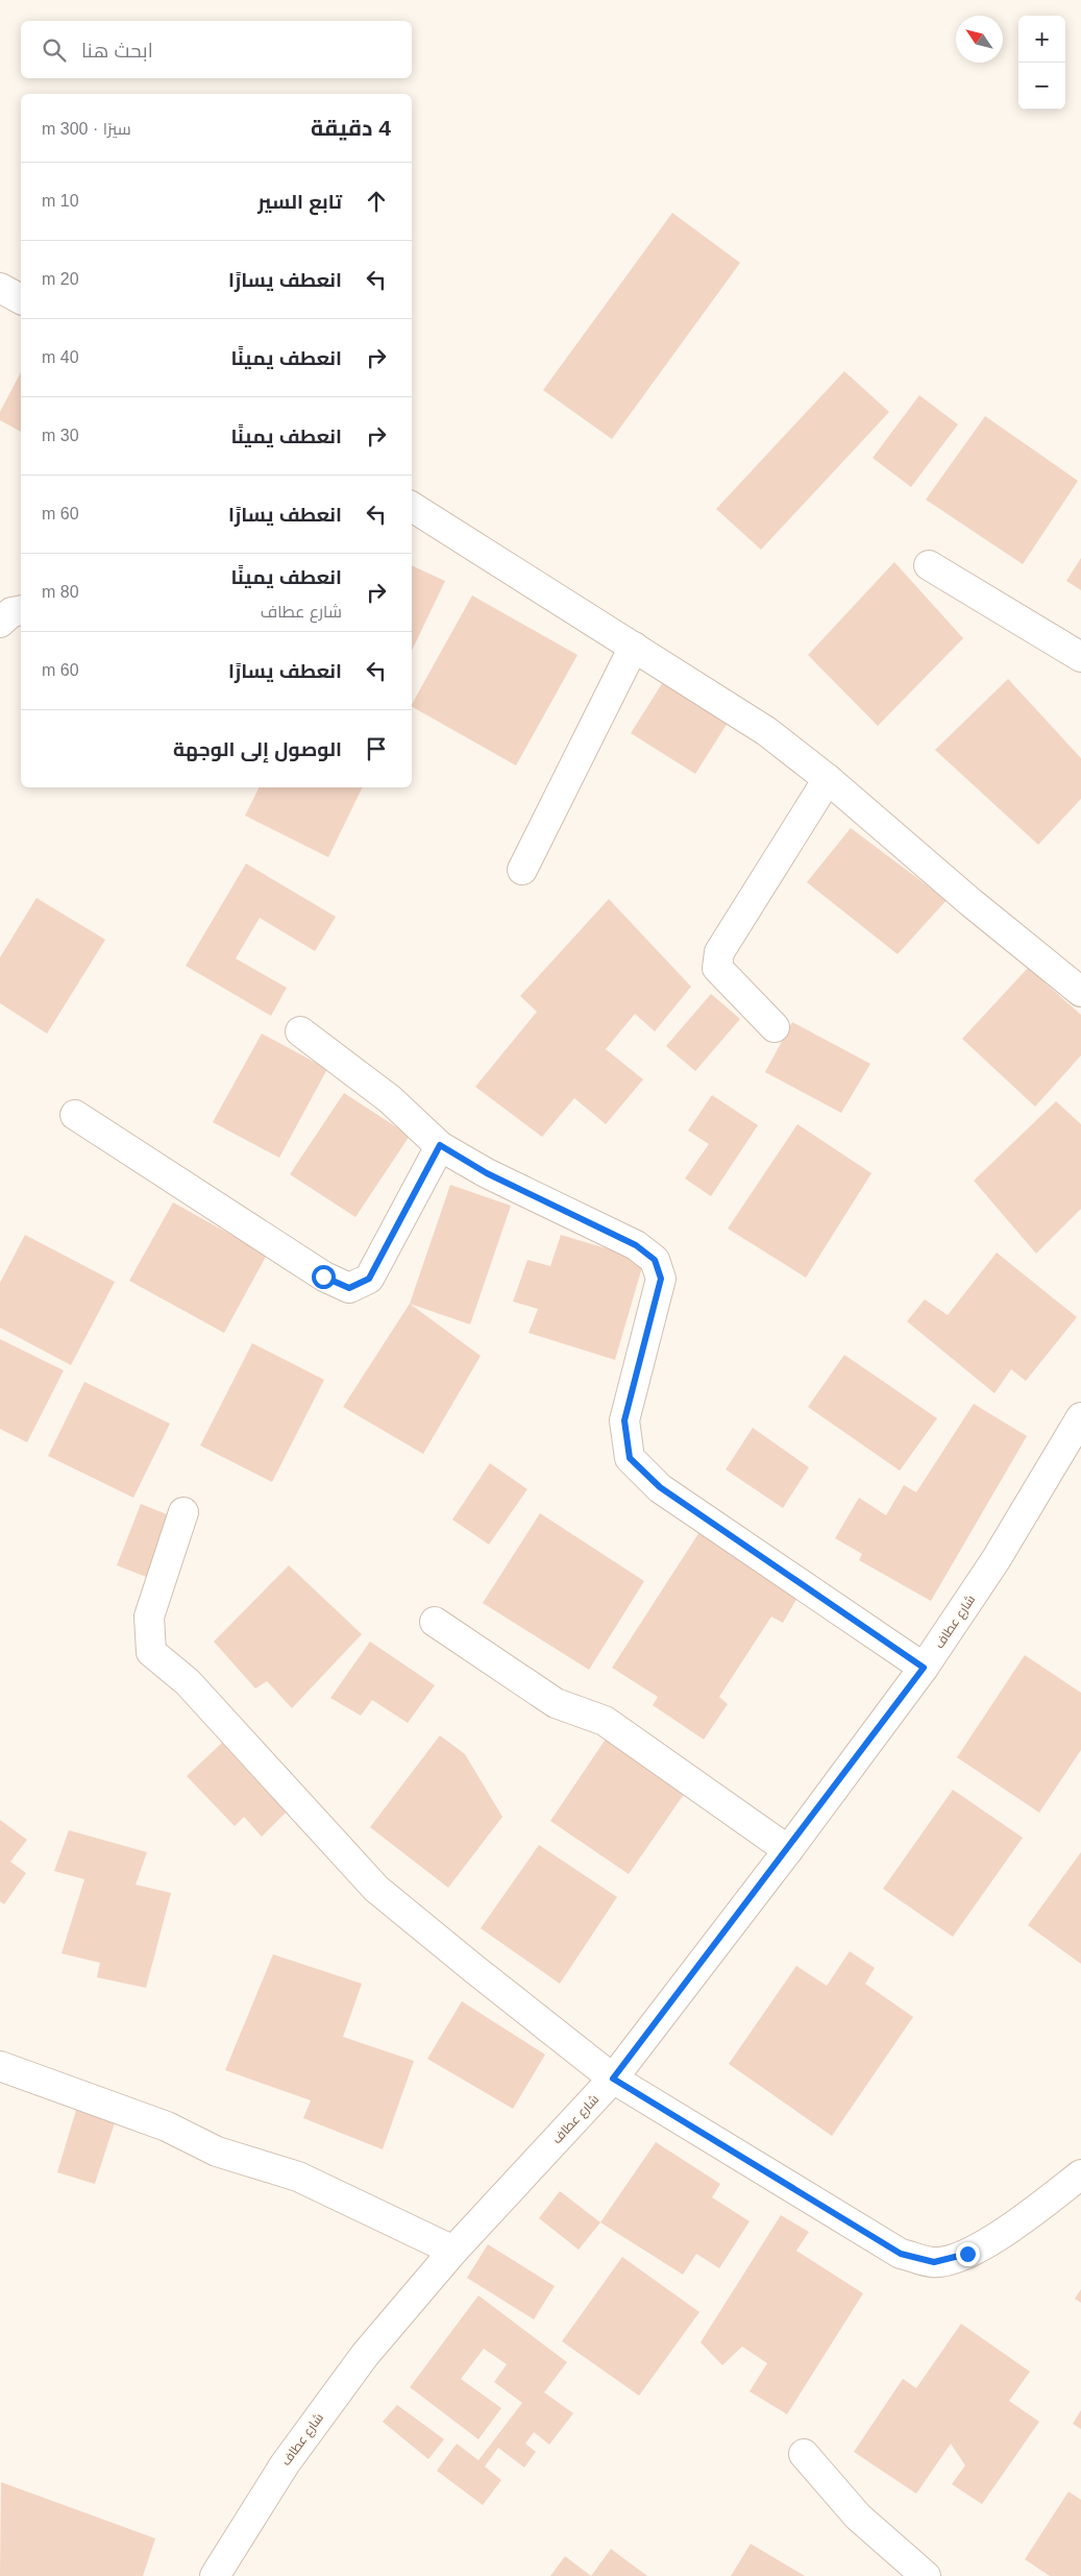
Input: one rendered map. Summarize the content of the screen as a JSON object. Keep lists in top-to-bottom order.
{
  "streets": {
    "street": ["شارع عطاف"]
  },
  "north": "top left",
  "page": {
    "map_buttons": ["+", "−"],
    "search": "ابحث هنا",
    "heading": ["4 دقيقة", "سيرًا · 300 m"],
    "list": [
      ["تابع السير", "10 m"],
      ["انعطف يسارًا", "20 m"],
      ["انعطف يمينًا", "40 m"],
      ["انعطف يمينًا", "30 m"],
      ["انعطف يسارًا", "60 m"],
      ["انعطف يمينًا", "شارع عطاف", "80 m"],
      ["انعطف يسارًا", "60 m"],
      "الوصول إلى الوجهة"
    ]
  }
}
